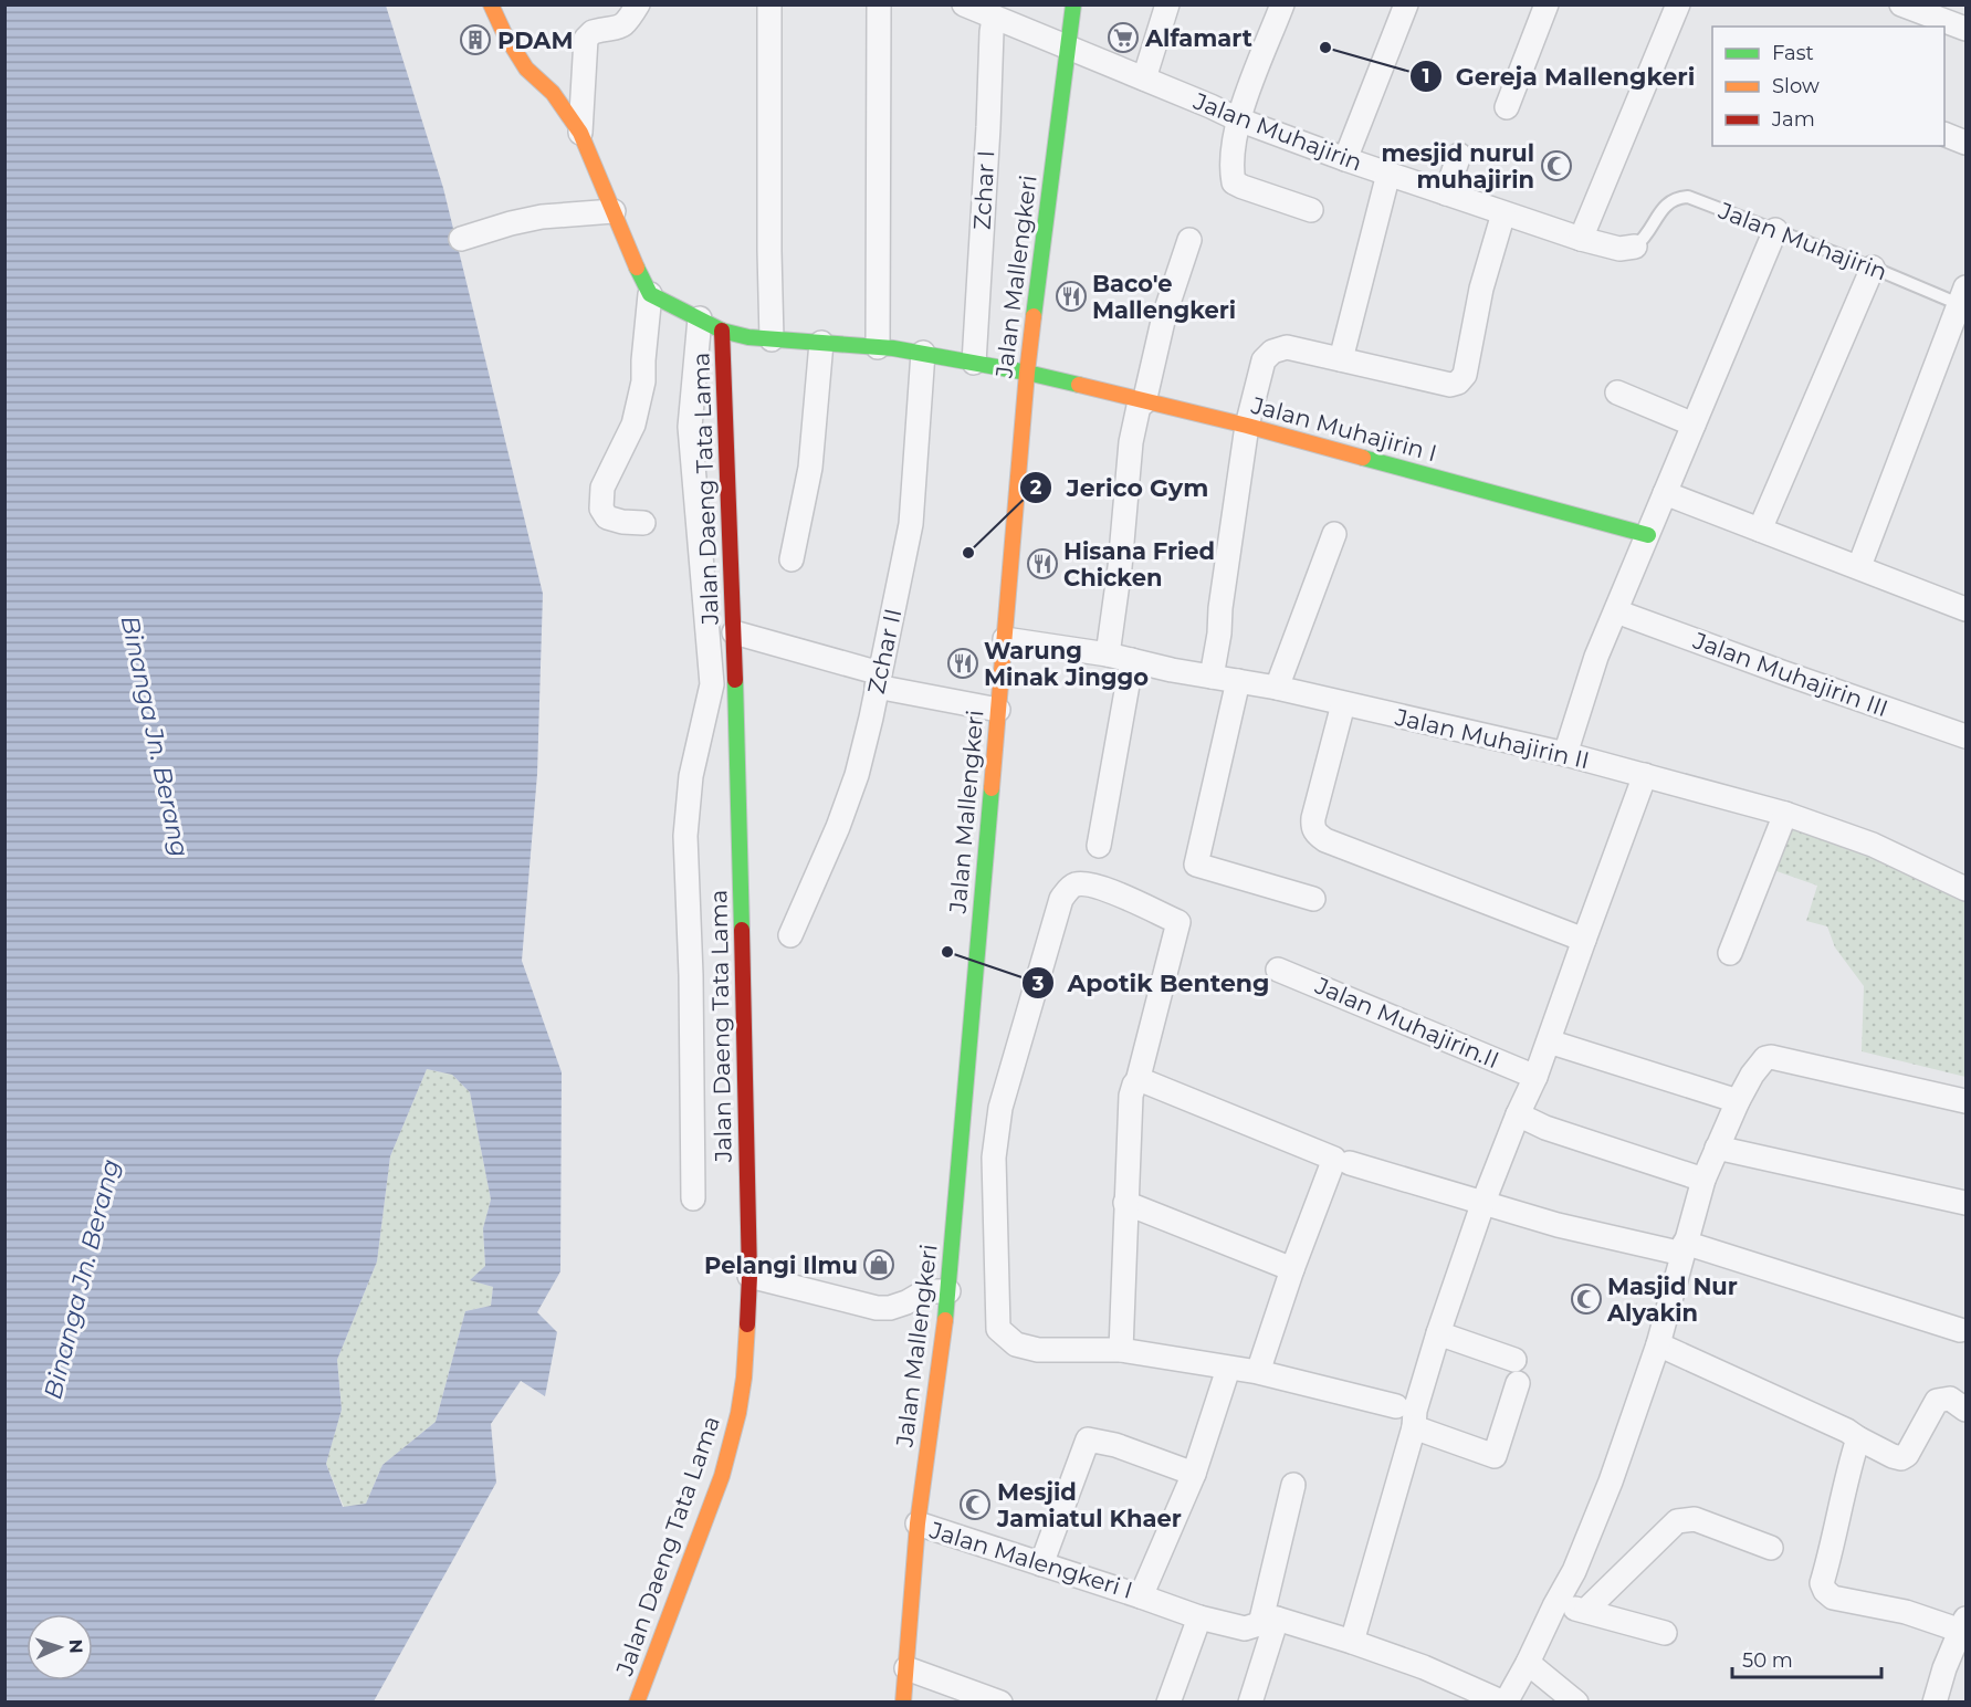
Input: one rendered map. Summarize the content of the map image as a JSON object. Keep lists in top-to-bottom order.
{
  "streets": {
    "street": [
      "Jalan Muhajirin",
      "Zchar I",
      "Jalan Mallengkeri",
      "Jalan Muhajirin I",
      "Jalan Daeng Tata Lama",
      "Zchar II",
      "Jalan Muhajirin III",
      "Jalan Muhajirin II",
      "Jalan Muhajirin.II",
      "Jalan Malengkeri I"
    ]
  },
  "crossings": [
    ["Jalan Muhajirin", "Zchar I"],
    ["Jalan Muhajirin", "Jalan Mallengkeri"],
    ["Zchar I", "Jalan Muhajirin I"],
    ["Jalan Mallengkeri", "Jalan Muhajirin I"],
    ["Jalan Mallengkeri", "Jalan Muhajirin II"],
    ["Jalan Mallengkeri", "Jalan Malengkeri I"],
    ["Jalan Muhajirin I", "Jalan Daeng Tata Lama"],
    ["Jalan Muhajirin I", "Zchar II"]
  ],
  "water": ["Binanga Jn. Berang"],
  "places": {
    "supermarket": ["Alfamart"],
    "building": ["PDAM"],
    "other": ["Gereja Mallengkeri", "Jerico Gym", "Apotik Benteng"],
    "mosque": ["mesjid nurul muhajirin", "Masjid Nur Alyakin", "Mesjid Jamiatul Khaer"],
    "restaurant": ["Baco'e Mallengkeri", "Hisana Fried Chicken", "Warung Minak Jinggo"],
    "shop": ["Pelangi Ilmu"]
  },
  "legend": ["Fast", "Slow", "Jam"],
  "scale_bar": "50 m",
  "north": "right"
}
